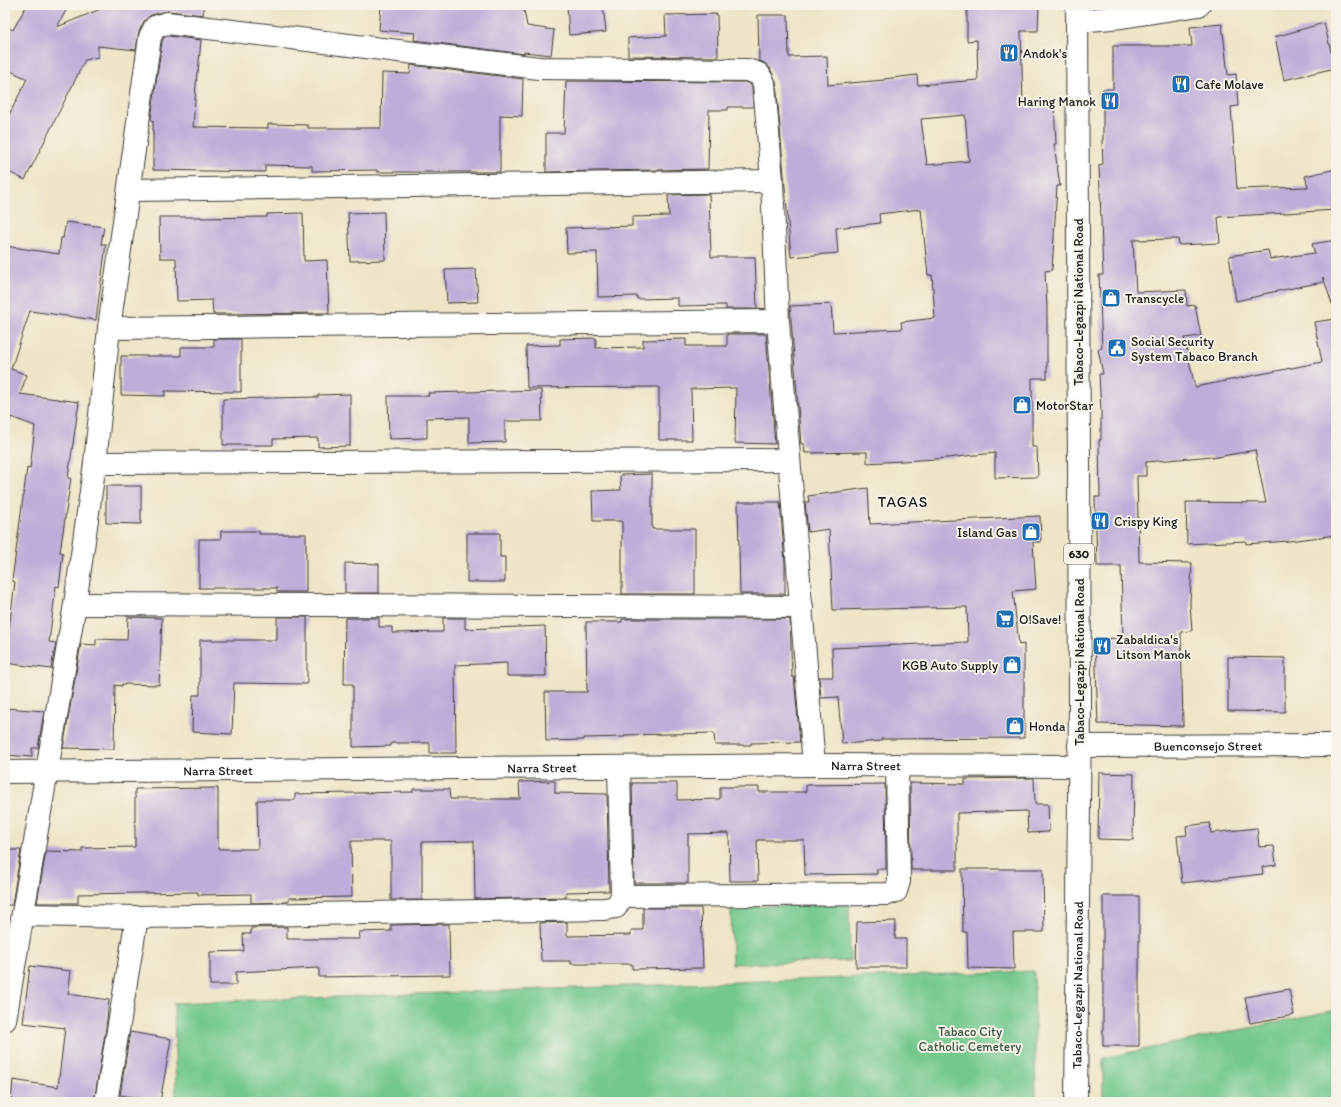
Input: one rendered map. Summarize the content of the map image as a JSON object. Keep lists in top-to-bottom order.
{
  "streets": {
    "street": [
      "Tabaco-Legazpi National Road",
      "630",
      "Buenconsejo Street",
      "Narra Street"
    ]
  },
  "crossings": [
    ["Tabaco-Legazpi National Road", "Buenconsejo Street"],
    ["Tabaco-Legazpi National Road", "Narra Street"],
    ["Buenconsejo Street", "Narra Street"]
  ],
  "districts": ["TAGAS"],
  "parks": ["Tabaco City Catholic Cemetery"],
  "places": {
    "restaurant": [
      "Andok's",
      "Cafe Molave",
      "Haring Manok",
      "Crispy King",
      "Zabaldica's Litson Manok"
    ],
    "shop": [
      "Transcycle",
      "MotorStar",
      "Island Gas",
      "KGB Auto Supply",
      "Honda"
    ],
    "public building": ["Social Security System Tabaco Branch"],
    "supermarket": ["O!Save!"]
  }
}
